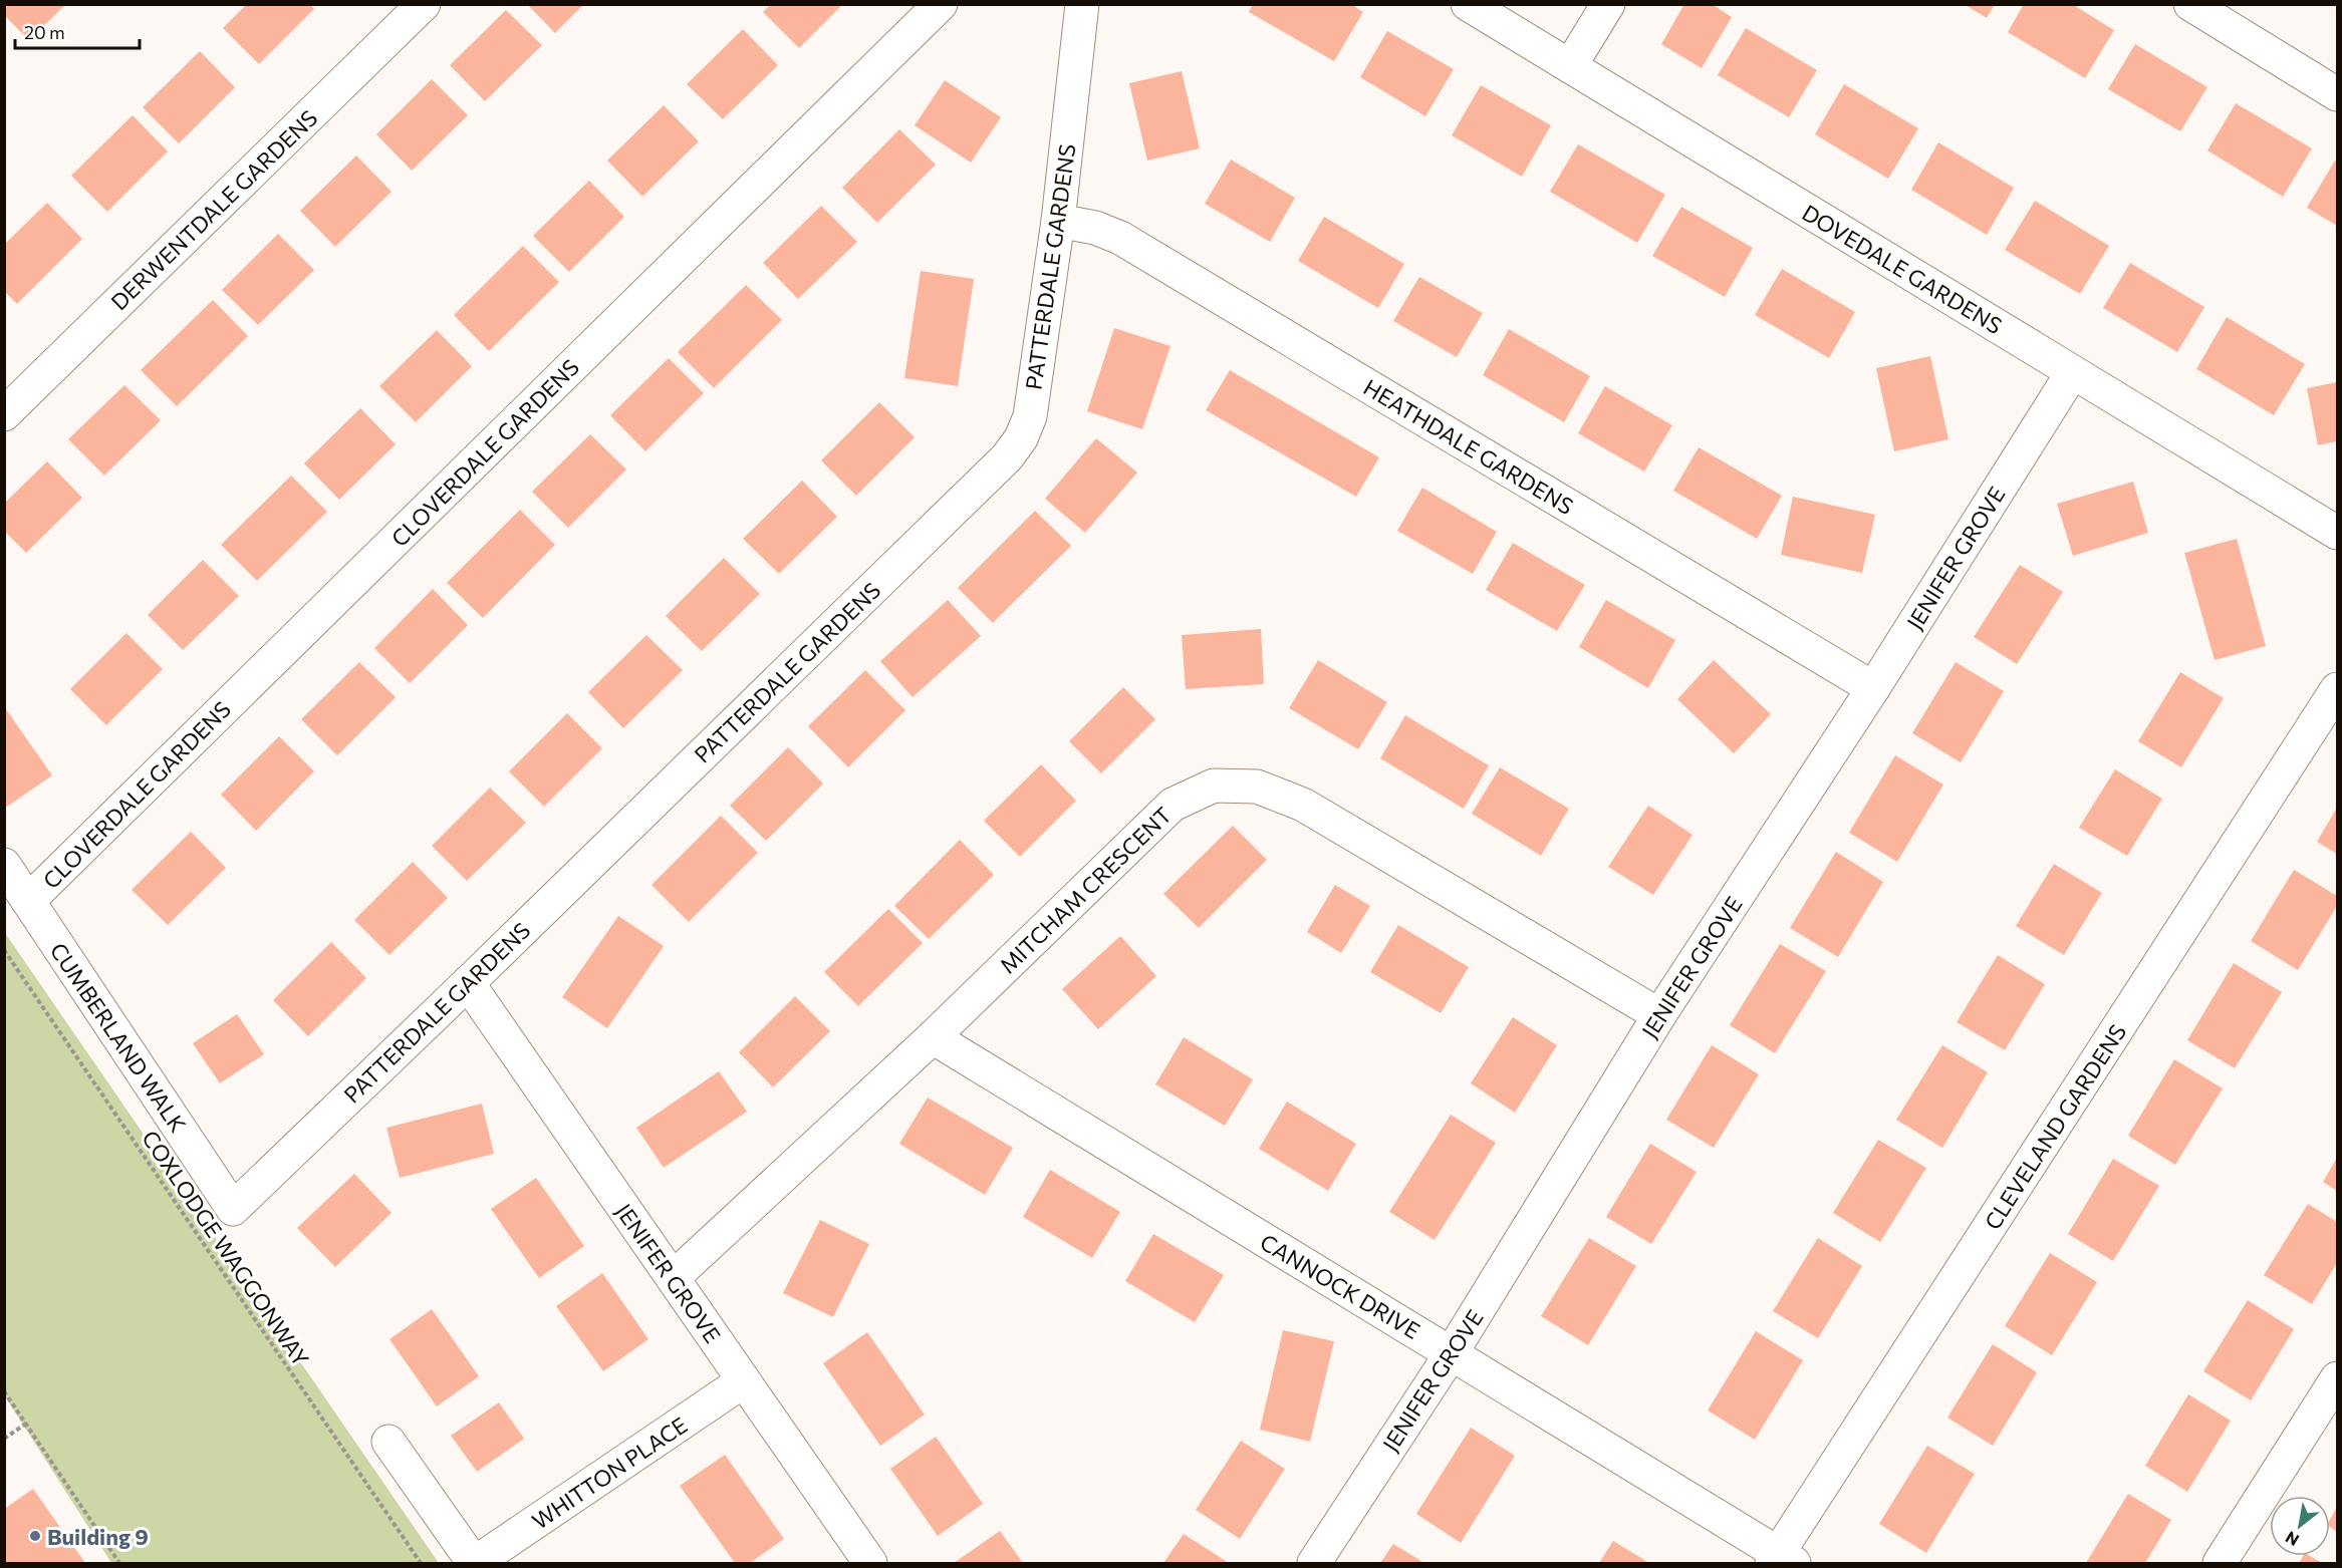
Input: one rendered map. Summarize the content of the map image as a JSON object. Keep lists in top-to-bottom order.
{
  "streets": {
    "street": [
      "DERWENTDALE GARDENS",
      "PATTERDALE GARDENS",
      "DOVEDALE GARDENS",
      "HEATHDALE GARDENS",
      "CLOVERDALE GARDENS",
      "JENIFER GROVE",
      "MITCHAM CRESCENT",
      "CUMBERLAND WALK",
      "CLEVELAND GARDENS",
      "CANNOCK DRIVE",
      "WHITTON PLACE"
    ],
    "path": ["COXLODGE WAGGONWAY"]
  },
  "crossings": [
    ["PATTERDALE GARDENS", "HEATHDALE GARDENS"],
    ["PATTERDALE GARDENS", "JENIFER GROVE"],
    ["PATTERDALE GARDENS", "CUMBERLAND WALK"],
    ["DOVEDALE GARDENS", "JENIFER GROVE"],
    ["HEATHDALE GARDENS", "JENIFER GROVE"],
    ["CLOVERDALE GARDENS", "CUMBERLAND WALK"],
    ["JENIFER GROVE", "MITCHAM CRESCENT"],
    ["JENIFER GROVE", "CANNOCK DRIVE"],
    ["JENIFER GROVE", "WHITTON PLACE"],
    ["MITCHAM CRESCENT", "CANNOCK DRIVE"],
    ["CLEVELAND GARDENS", "CANNOCK DRIVE"]
  ],
  "places": ["Building 9"],
  "scale_bar": "20 m",
  "north": "bottom left"
}
